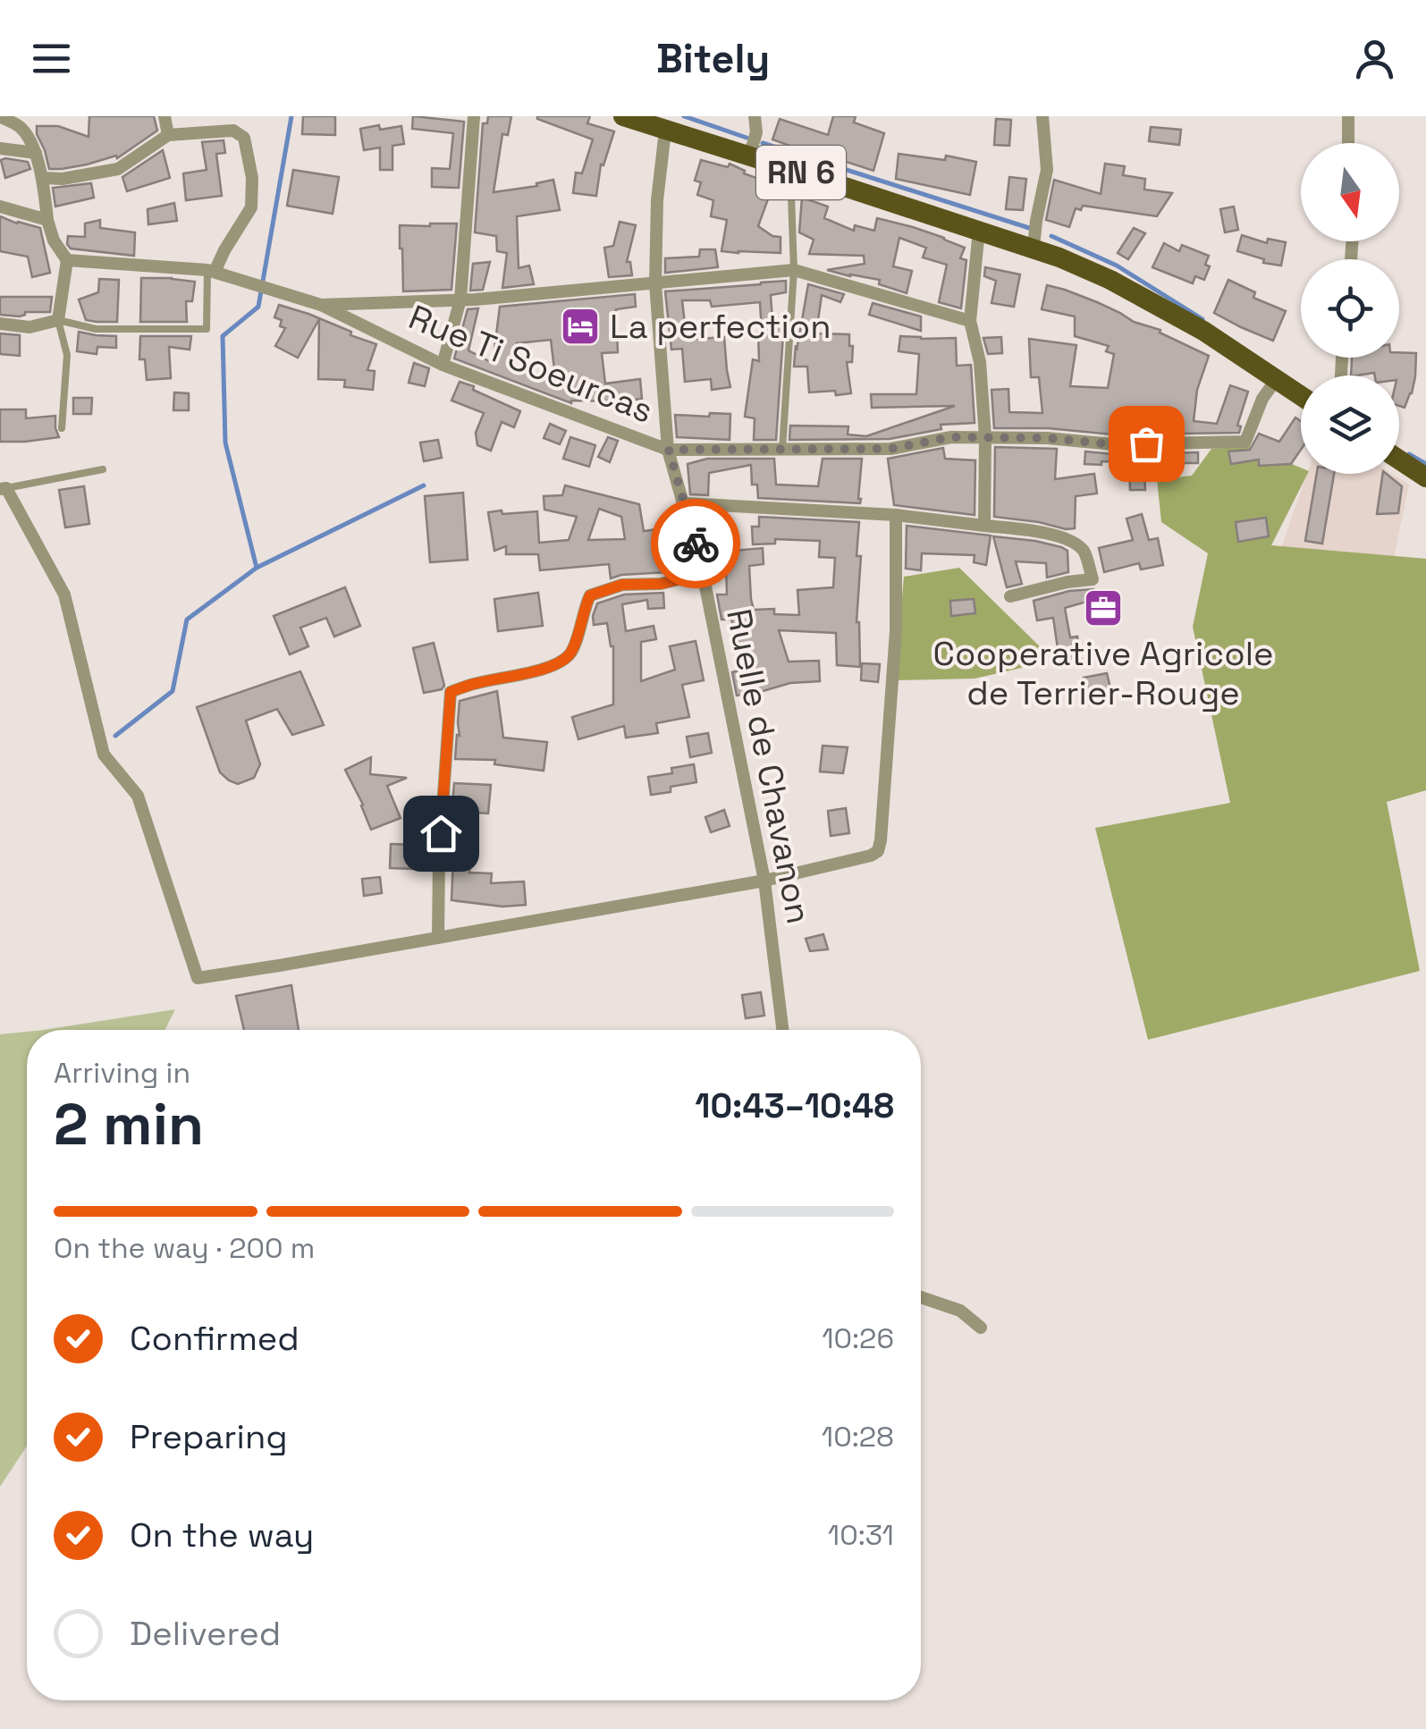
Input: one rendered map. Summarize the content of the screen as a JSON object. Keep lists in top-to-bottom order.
{
  "streets": {
    "main road": ["RN 6"],
    "street": ["Rue Ti Soeurcas", "Ruelle de Chavanon"]
  },
  "crossings": [
    ["RN 6", "Rue Ti Soeurcas"],
    ["RN 6", "Ruelle de Chavanon"],
    ["Rue Ti Soeurcas", "Ruelle de Chavanon"]
  ],
  "places": {
    "hotel": ["La perfection"],
    "office": ["Cooperative Agricole de Terrier-Rouge"]
  },
  "north": "bottom",
  "page": {
    "header": "Bitely",
    "heading": ["2 min", "Arriving in", "10:43–10:48"],
    "bar": "On the way · 200 m",
    "list": [
      ["Confirmed", "10:26"],
      ["Preparing", "10:28"],
      ["On the way", "10:31"],
      "Delivered"
    ]
  }
}
